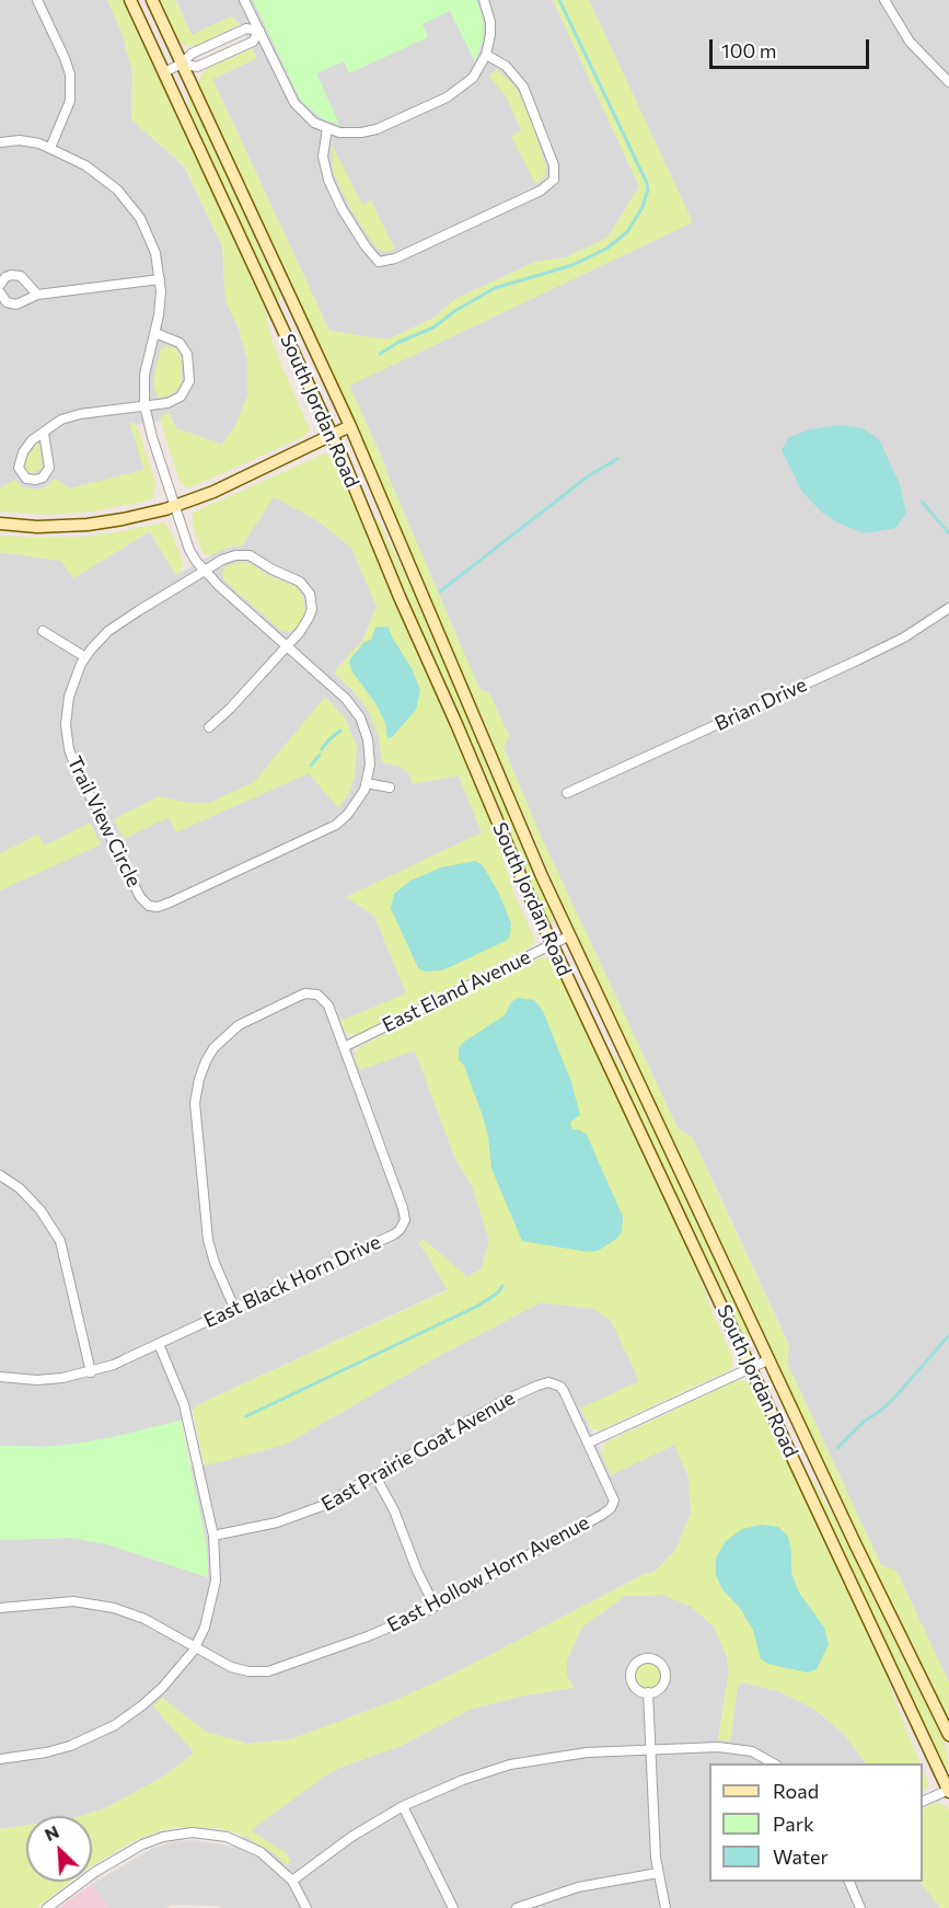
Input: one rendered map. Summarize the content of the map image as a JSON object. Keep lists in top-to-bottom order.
{
  "streets": {
    "main road": ["South Jordan Road"],
    "street": [
      "Brian Drive",
      "Trail View Circle",
      "East Eland Avenue",
      "East Black Horn Drive",
      "East Prairie Goat Avenue",
      "East Hollow Horn Avenue"
    ]
  },
  "crossings": [
    ["South Jordan Road", "East Eland Avenue"],
    ["East Eland Avenue", "East Black Horn Drive"]
  ],
  "legend": ["Road", "Park", "Water"],
  "scale_bar": "100 m",
  "north": "top left"
}
